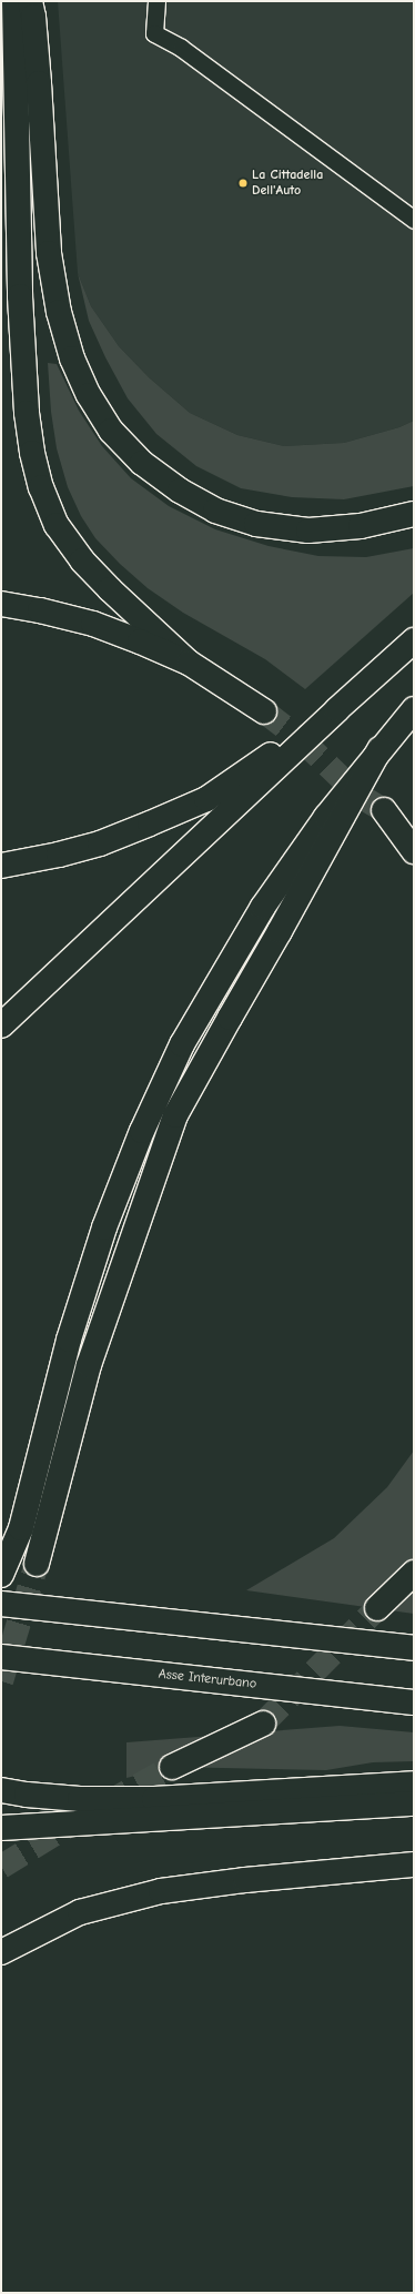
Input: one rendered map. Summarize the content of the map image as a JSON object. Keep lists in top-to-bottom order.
{
  "streets": {
    "highway": ["Asse Interurbano"]
  },
  "places": ["La Cittadella Dell'Auto"]
}
